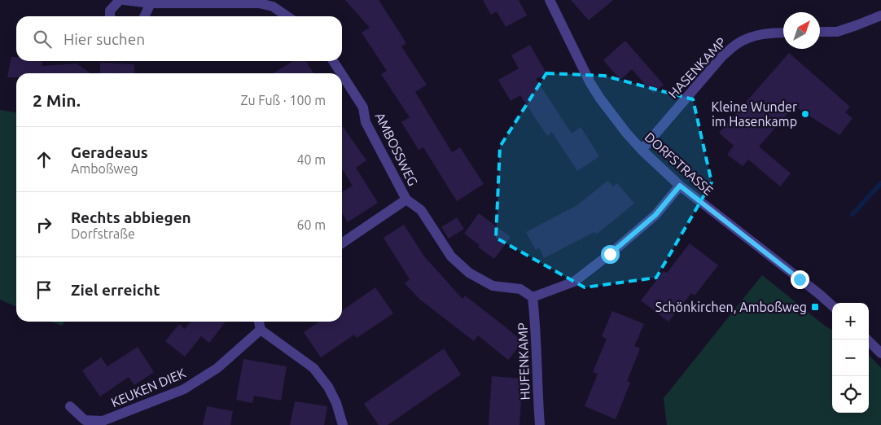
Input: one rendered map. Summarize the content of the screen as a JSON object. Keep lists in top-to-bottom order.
{
  "streets": {
    "street": [
      "HASENKAMP",
      "AMBOSSWEG",
      "DORFSTRASSE",
      "HUFENKAMP",
      "KEUKEN DIEK"
    ]
  },
  "crossings": [
    ["HASENKAMP", "DORFSTRASSE"],
    ["AMBOSSWEG", "HUFENKAMP"]
  ],
  "places": {
    "other": ["Kleine Wunder im Hasenkamp"],
    "transit": ["Schönkirchen, Amboßweg"]
  },
  "north": "top right",
  "page": {
    "search": "Hier suchen",
    "heading": ["2 Min.", "Zu Fuß · 100 m"],
    "list": [
      ["Geradeaus", "Amboßweg", "40 m"],
      ["Rechts abbiegen", "Dorfstraße", "60 m"],
      "Ziel erreicht"
    ],
    "map_buttons": ["+", "−"]
  }
}
